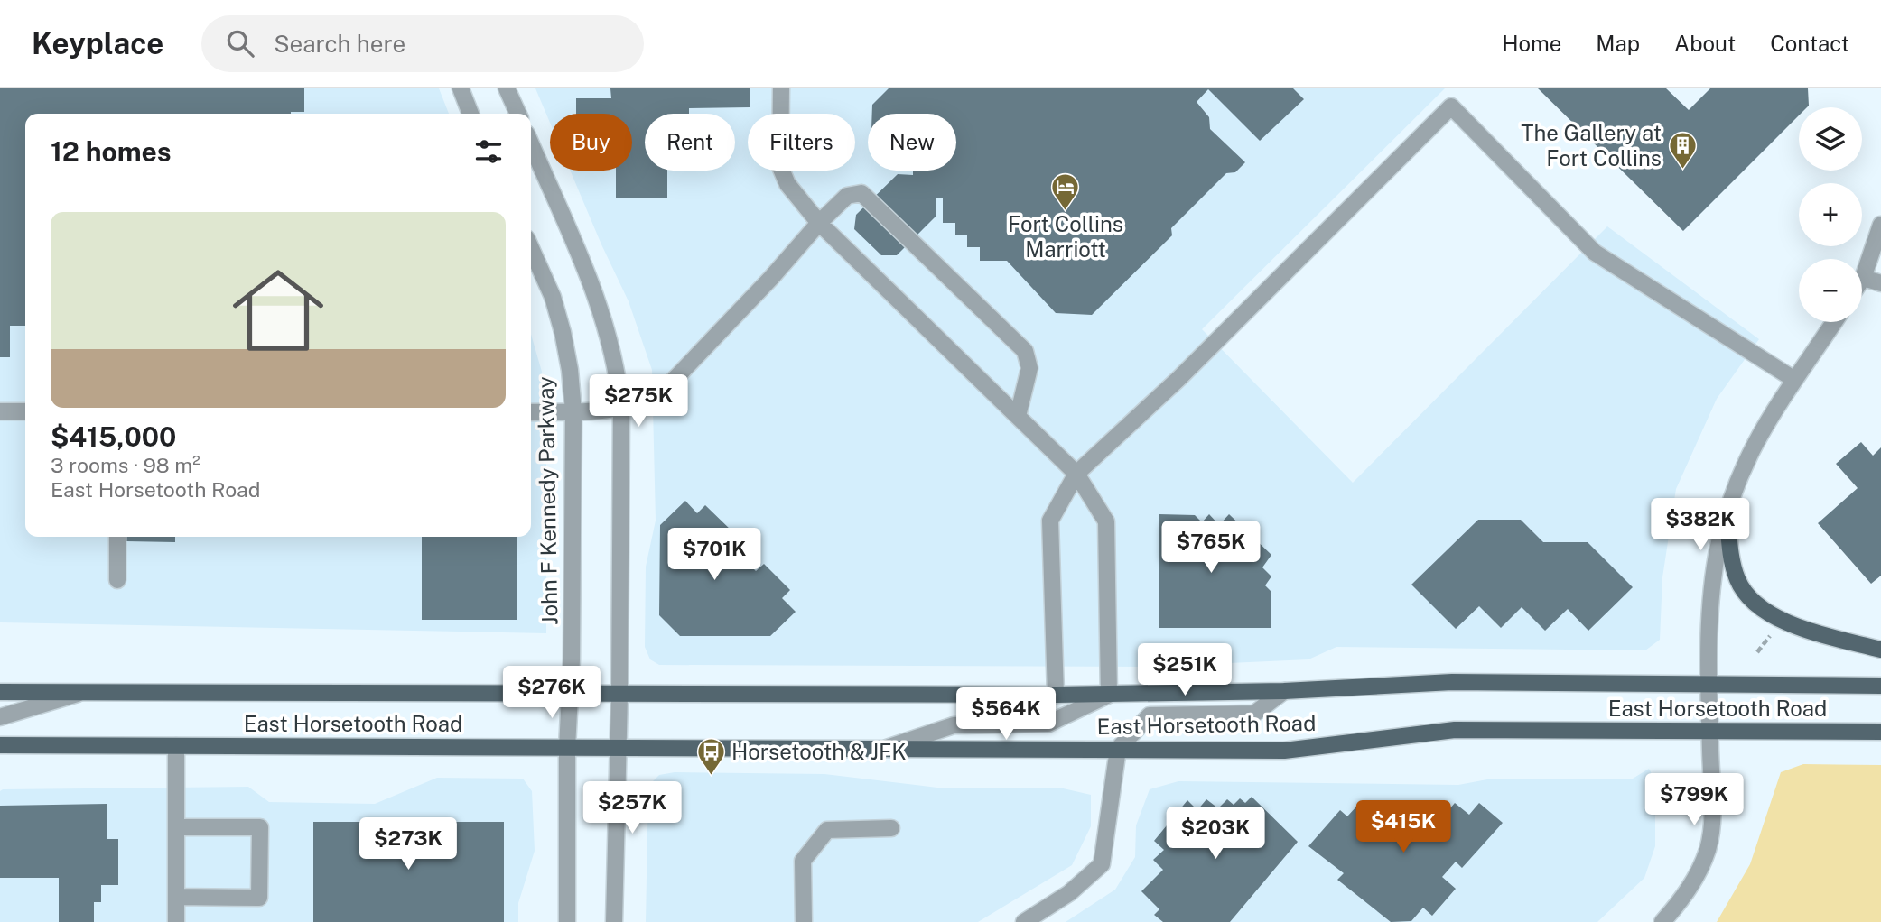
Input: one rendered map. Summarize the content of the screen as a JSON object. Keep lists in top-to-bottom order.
{
  "streets": {
    "main road": ["East Horsetooth Road"],
    "street": ["John F Kennedy Parkway"]
  },
  "crossings": [
    ["John F Kennedy Parkway", "East Horsetooth Road"]
  ],
  "places": {
    "building": ["The Gallery at Fort Collins"],
    "hotel": ["Fort Collins Marriott"],
    "bus stop": ["Horsetooth & JFK"]
  },
  "page": {
    "header": "Keyplace",
    "search": "Search here",
    "nav": [
      "Home",
      "Map",
      "About",
      "Contact"
    ],
    "map_buttons": ["+", "−"],
    "chip": [
      "Buy",
      "Rent",
      "Filters",
      "New"
    ],
    "heading": "12 homes",
    "list": [
      {
        "name": "$415,000",
        "note": "3 rooms · 98 m² · East Horsetooth Road"
      }
    ],
    "price": [
      "$275K",
      "$382K",
      "$765K",
      "$701K",
      "$251K",
      "$276K",
      "$564K",
      "$799K",
      "$257K",
      "$415K",
      "$203K",
      "$273K"
    ]
  }
}
